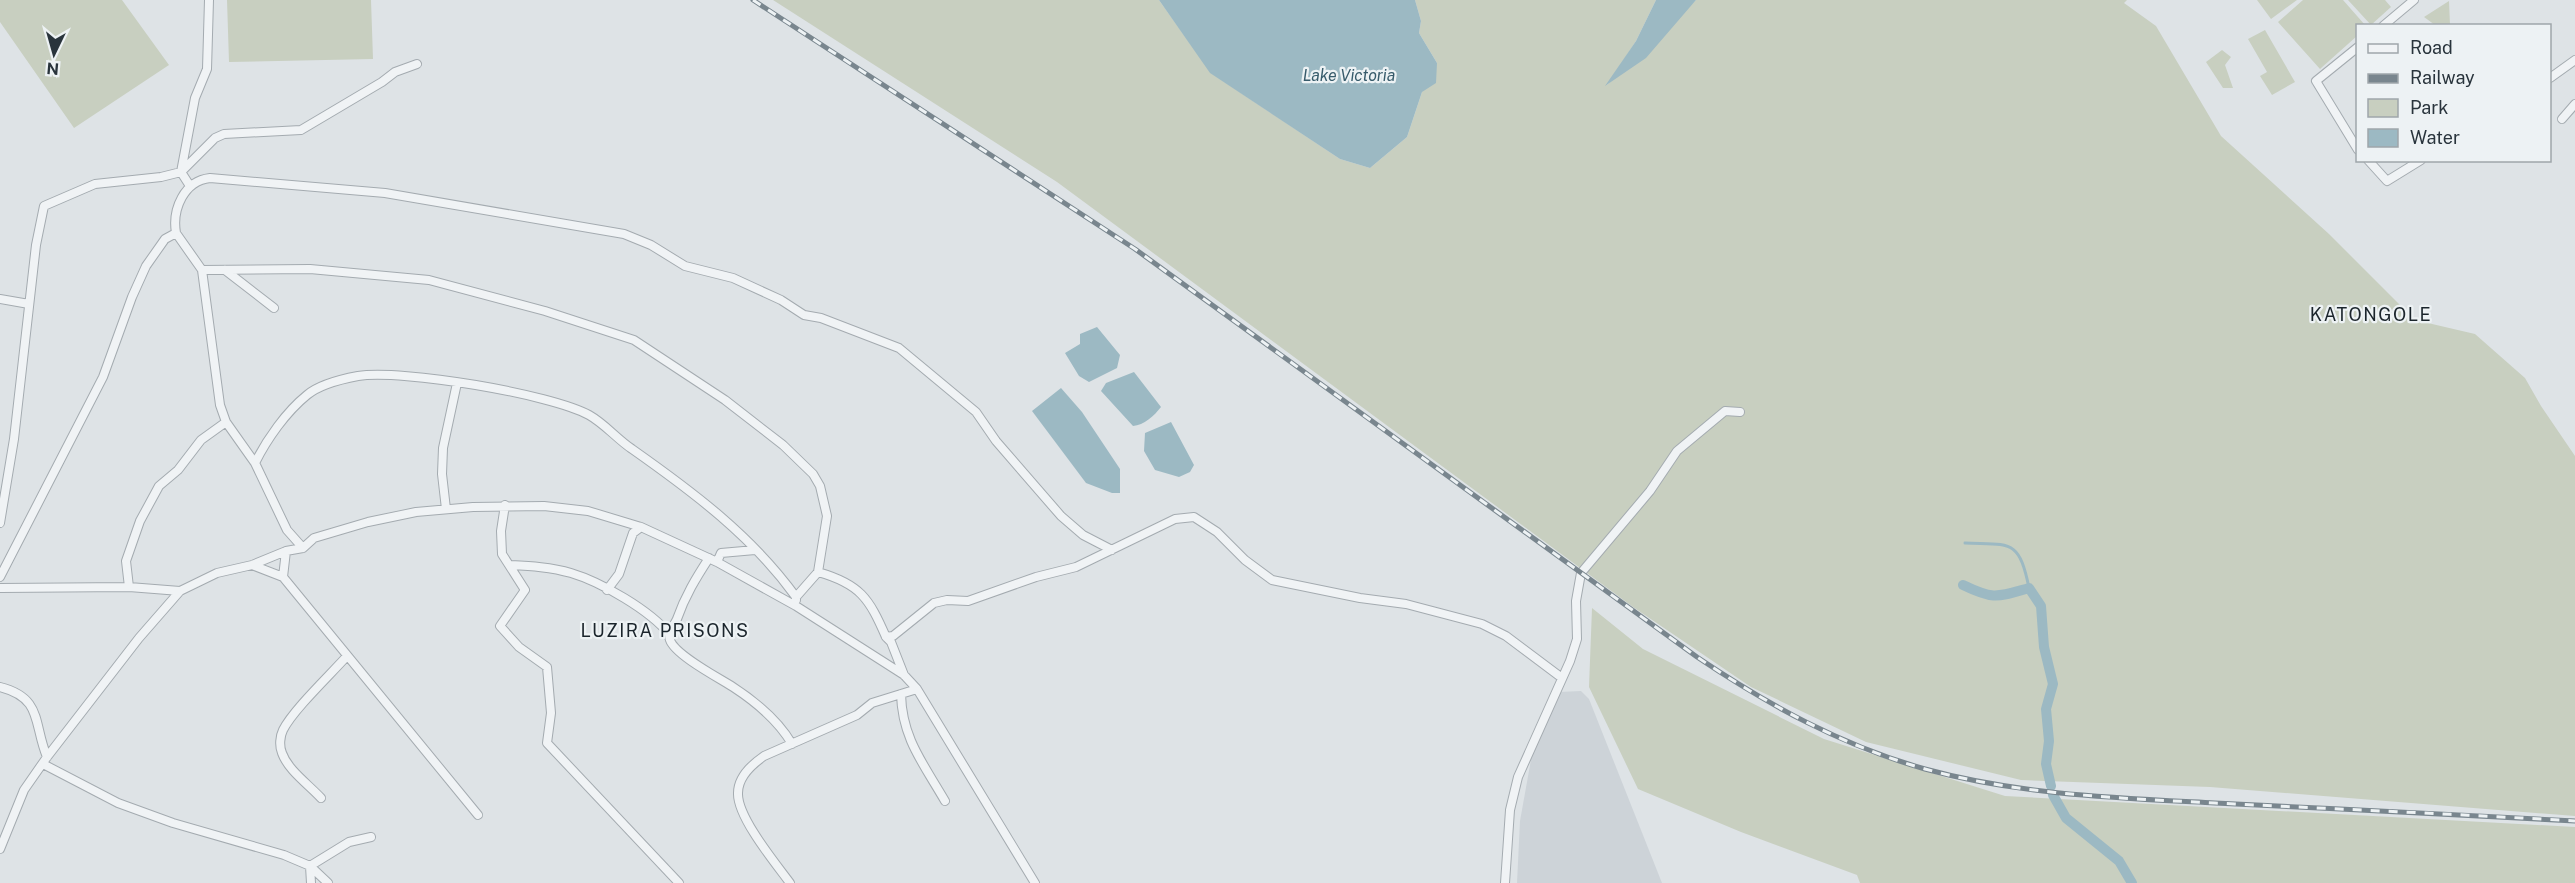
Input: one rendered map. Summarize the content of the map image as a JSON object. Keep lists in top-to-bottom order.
{
  "districts": ["KATONGOLE", "LUZIRA PRISONS"],
  "water": ["Lake Victoria"],
  "legend": [
    "Road",
    "Railway",
    "Park",
    "Water"
  ],
  "north": "bottom"
}
